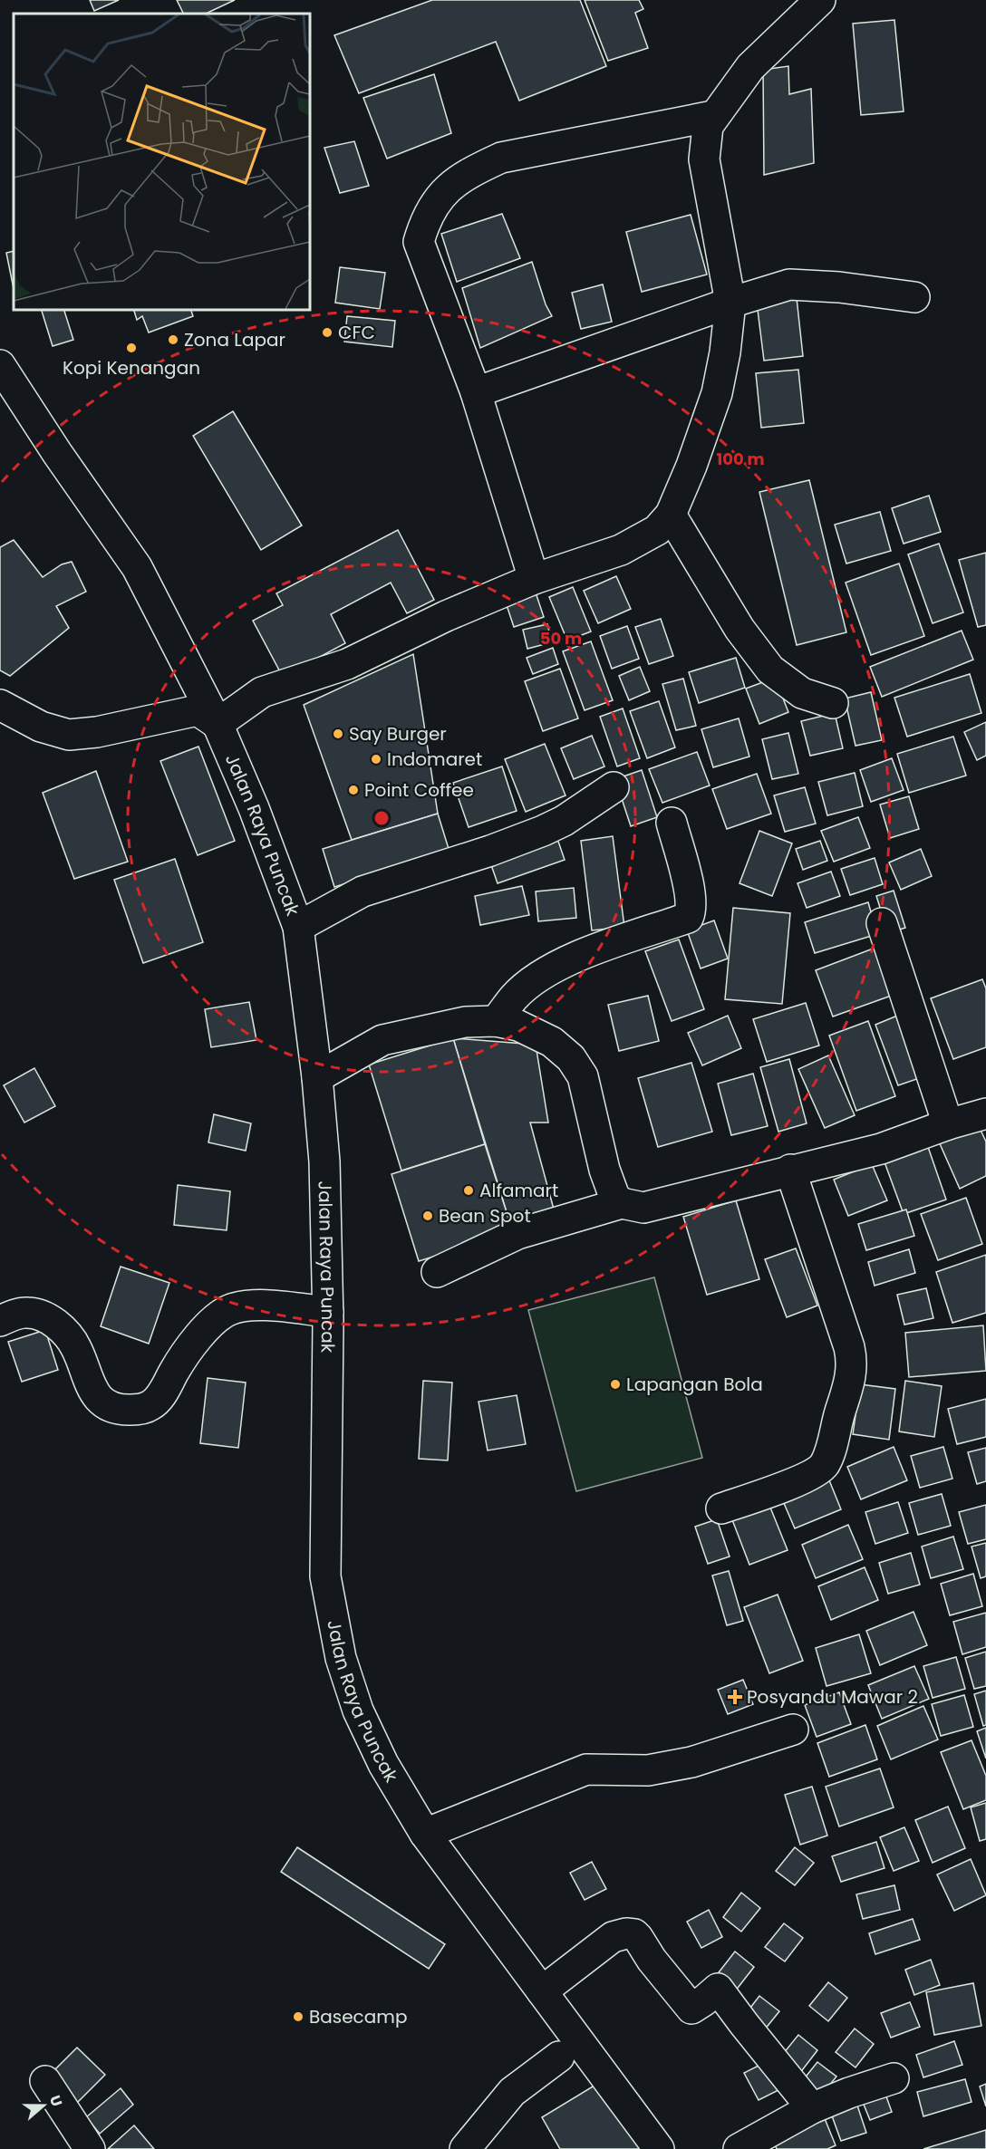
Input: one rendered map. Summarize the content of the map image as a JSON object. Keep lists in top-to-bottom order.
{
  "streets": {
    "main road": ["Jalan Raya Puncak"]
  },
  "places": {
    "other": [
      "CFC",
      "Zona Lapar",
      "Kopi Kenangan",
      "Say Burger",
      "Indomaret",
      "Point Coffee",
      "Alfamart",
      "Bean Spot",
      "Lapangan Bola",
      "Basecamp"
    ],
    "health": ["Posyandu Mawar 2"]
  },
  "north": "right",
  "rings": ["100 m", "50 m"]
}
